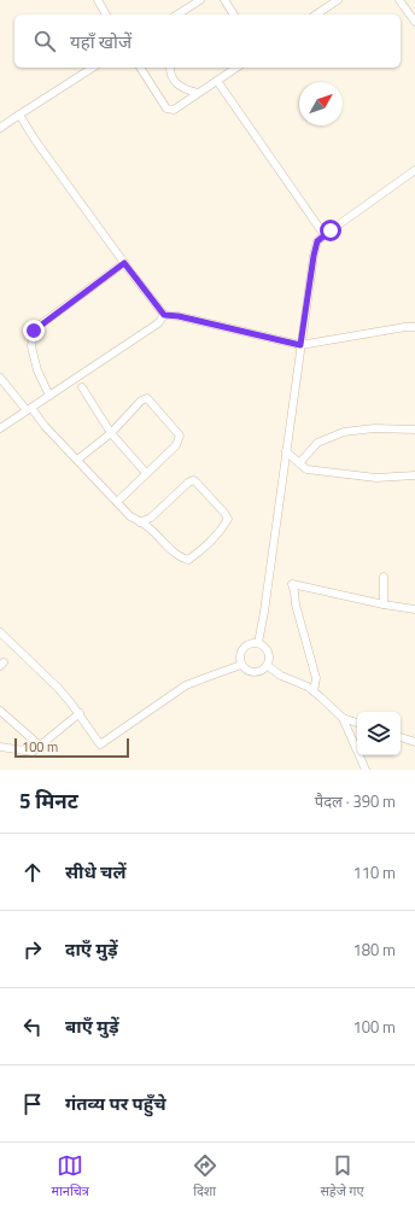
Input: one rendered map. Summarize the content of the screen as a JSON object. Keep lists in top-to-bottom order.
{
  "scale_bar": "100 m",
  "north": "top right",
  "page": {
    "search": "यहाँ खोजें",
    "scale": "100 m",
    "heading": ["5 मिनट", "पैदल · 390 m"],
    "list": [
      ["सीधे चलें", "110 m"],
      ["दाएँ मुड़ें", "180 m"],
      ["बाएँ मुड़ें", "100 m"],
      "गंतव्य पर पहुँचे"
    ],
    "nav": ["मानचित्र", "दिशा", "सहेजे गए"]
  }
}
